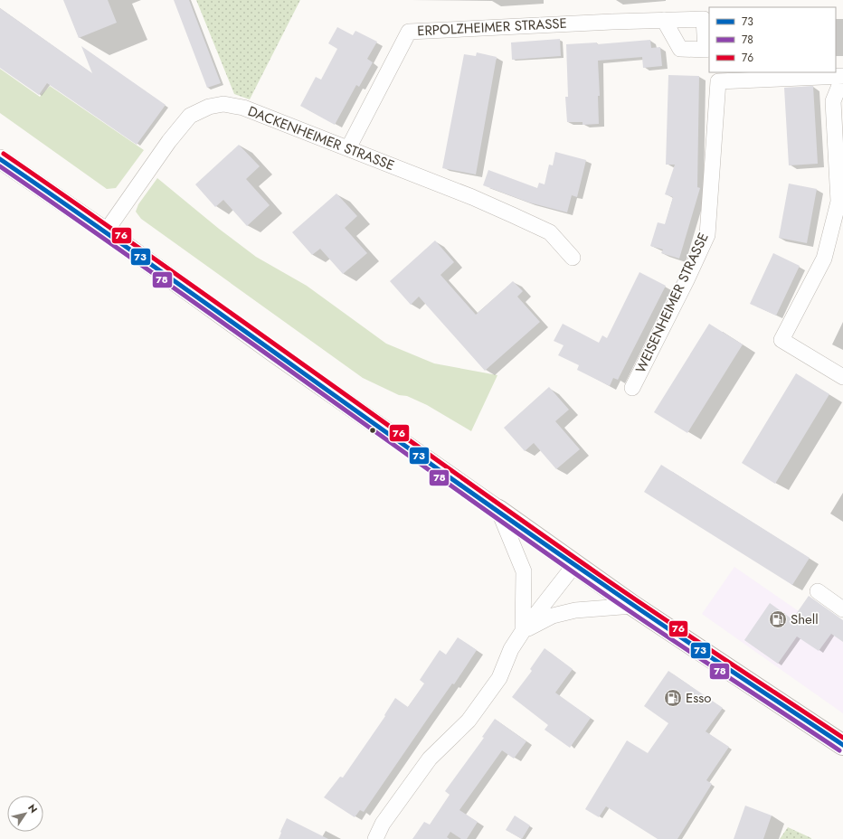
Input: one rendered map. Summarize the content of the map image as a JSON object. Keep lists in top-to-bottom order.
{
  "streets": {
    "street": ["ERPOLZHEIMER STRASSE", "DACKENHEIMER STRASSE", "WEISENHEIMER STRASSE"]
  },
  "crossings": [
    ["ERPOLZHEIMER STRASSE", "DACKENHEIMER STRASSE"]
  ],
  "places": {
    "fuel station": ["Shell", "Esso"]
  },
  "lines": ["transit line 76", "transit line 73", "transit line 78"],
  "legend": ["73", "78", "76"],
  "north": "top right"
}
